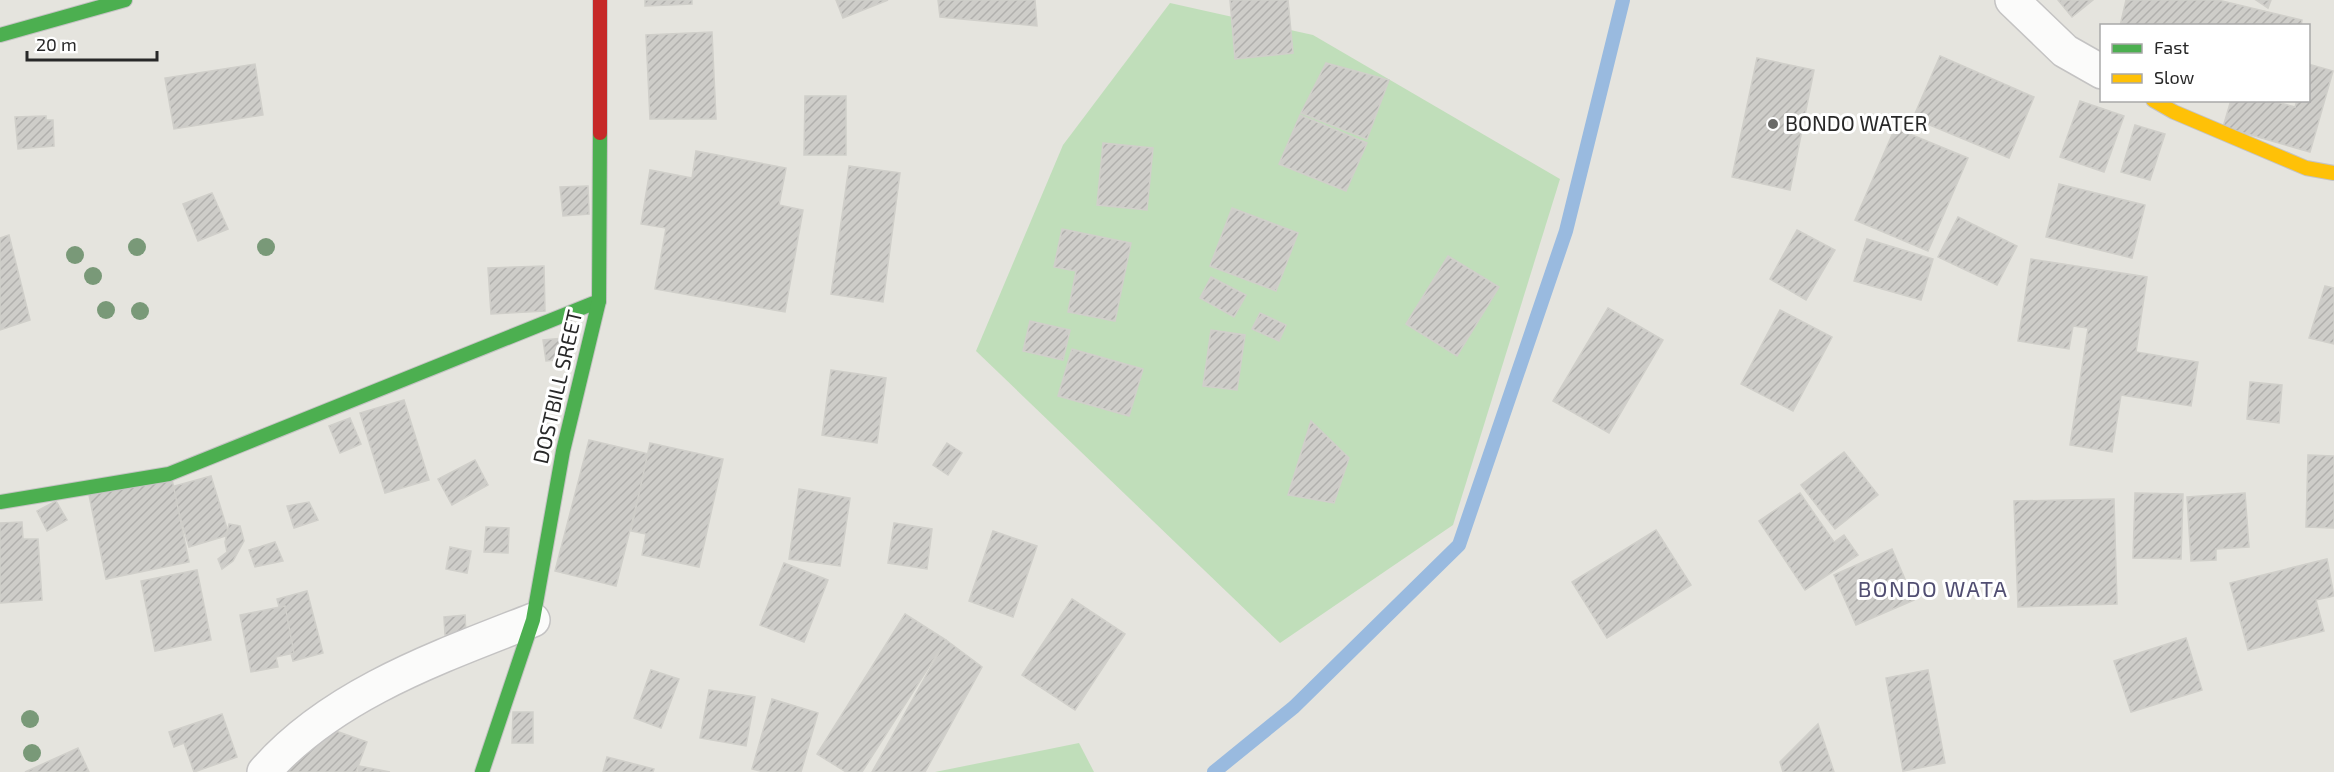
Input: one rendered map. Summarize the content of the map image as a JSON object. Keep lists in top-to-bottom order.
{
  "streets": {
    "street": ["DOSTBILL SREET"]
  },
  "districts": ["BONDO WATA"],
  "places": ["BONDO WATER"],
  "legend": ["Fast", "Slow"],
  "scale_bar": "20 m"
}
